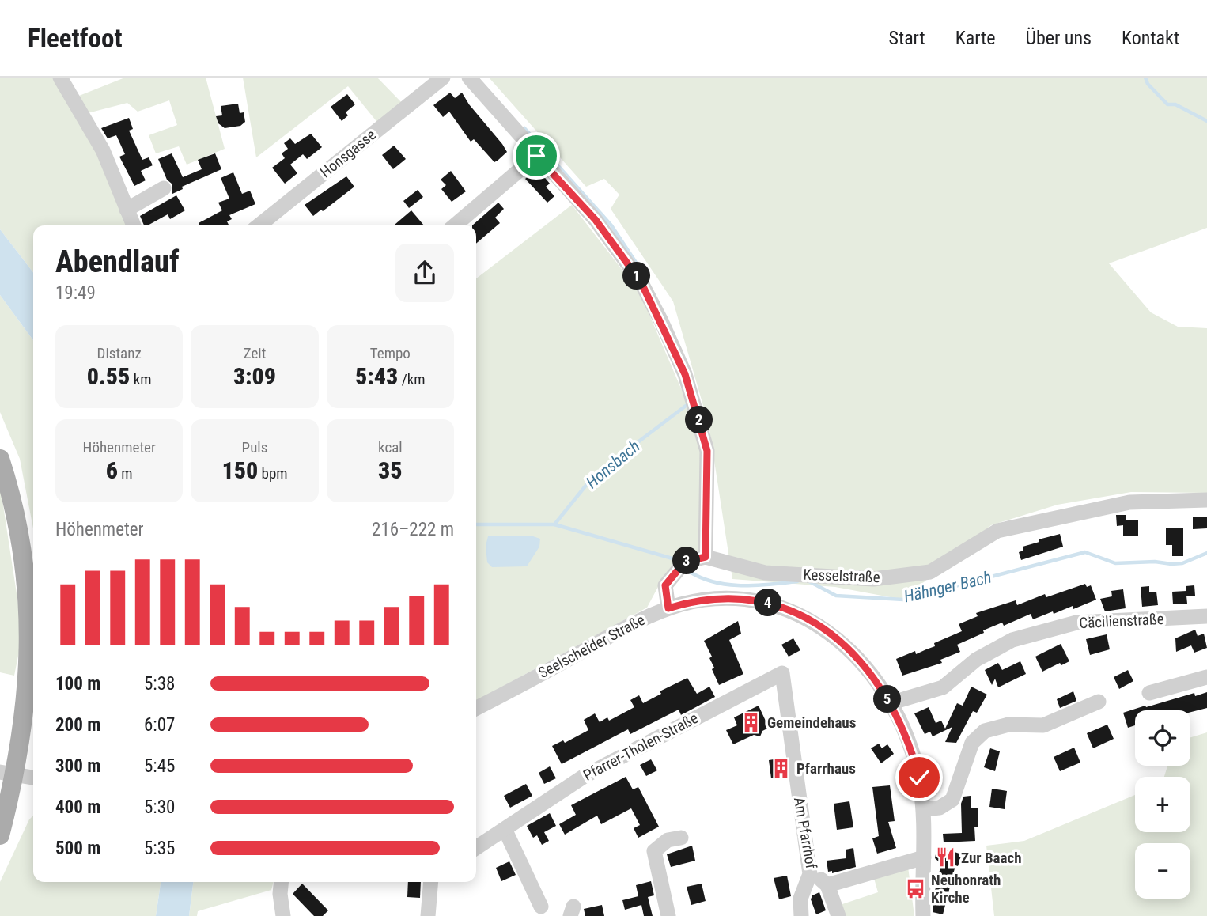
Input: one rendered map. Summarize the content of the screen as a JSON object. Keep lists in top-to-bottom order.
{
  "streets": {
    "street": [
      "Honsgasse",
      "Kesselstraße",
      "Cäcilienstraße",
      "Seelscheider Straße",
      "Pfarrer-Tholen-Straße",
      "Am Pfarrhof"
    ]
  },
  "crossings": [
    ["Cäcilienstraße", "Seelscheider Straße"],
    ["Seelscheider Straße", "Am Pfarrhof"],
    ["Pfarrer-Tholen-Straße", "Am Pfarrhof"]
  ],
  "water": ["Honsbach", "Hähnger Bach"],
  "places": {
    "building": ["Gemeindehaus", "Pfarrhaus"],
    "restaurant": ["Zur Baach"],
    "bus stop": ["Neuhonrath Kirche"]
  },
  "page": {
    "header": "Fleetfoot",
    "nav": [
      "Start",
      "Karte",
      "Über uns",
      "Kontakt"
    ],
    "heading": ["Abendlauf", "19:49"],
    "pins": [
      "1",
      "2",
      "3",
      "4",
      "5"
    ],
    "stats": [
      ["Distanz", "0.55 km"],
      ["Zeit", "3:09"],
      ["Tempo", "5:43 /km"],
      ["Höhenmeter", "6 m"],
      ["Puls", "150 bpm"],
      ["kcal", "35"]
    ],
    "chart": ["Höhenmeter", "216–222 m"],
    "list": [
      {
        "name": "100 m",
        "note": "5:38"
      },
      {
        "name": "200 m",
        "note": "6:07"
      },
      {
        "name": "300 m",
        "note": "5:45"
      },
      {
        "name": "400 m",
        "note": "5:30"
      },
      {
        "name": "500 m",
        "note": "5:35"
      }
    ],
    "map_buttons": ["+", "−"]
  }
}
